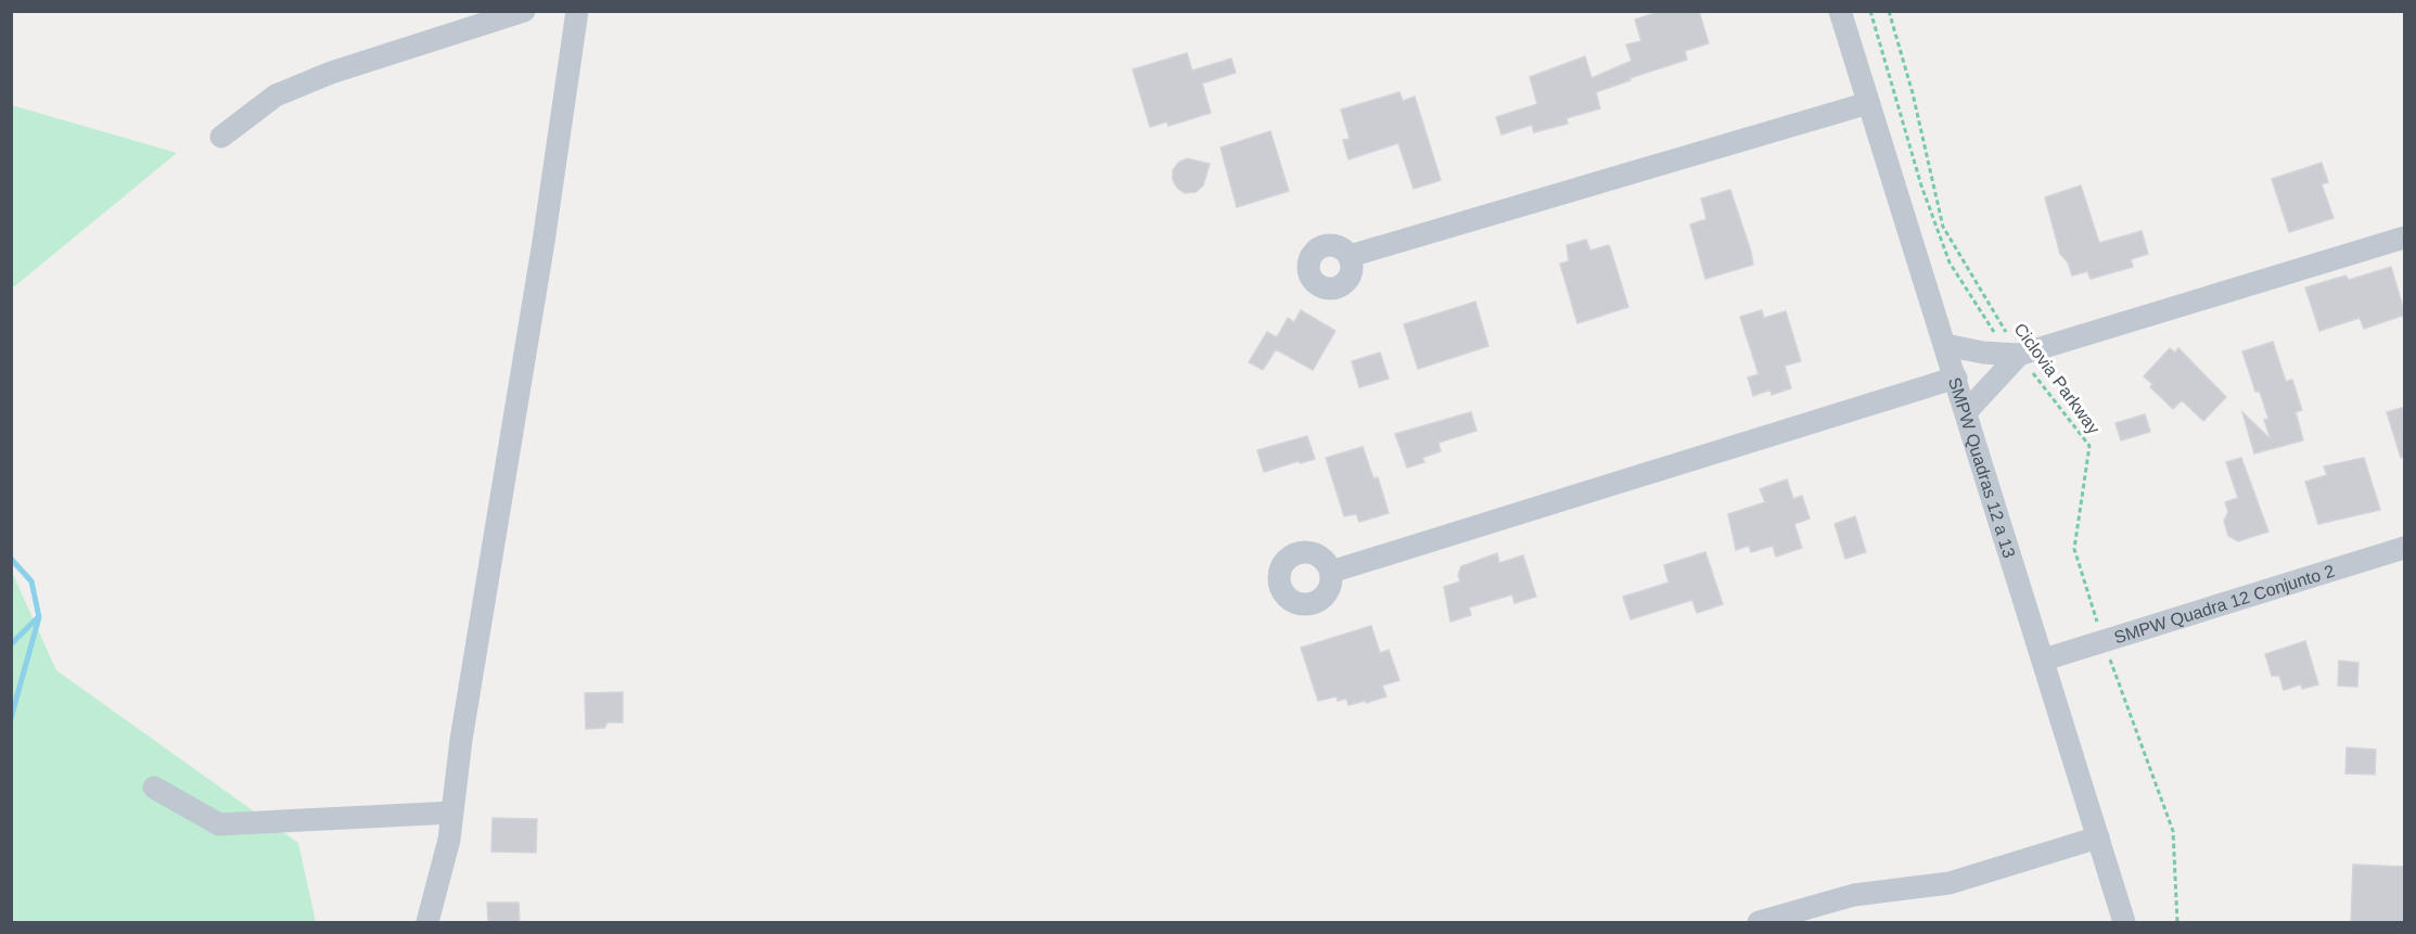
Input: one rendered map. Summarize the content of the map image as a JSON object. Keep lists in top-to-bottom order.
{
  "streets": {
    "street": ["SMPW Quadras 12 a 13", "SMPW Quadra 12 Conjunto 2"],
    "path": ["Ciclovia Parkway"]
  },
  "crossings": [
    ["Ciclovia Parkway", "SMPW Quadra 12 Conjunto 2"],
    ["SMPW Quadras 12 a 13", "SMPW Quadra 12 Conjunto 2"]
  ]
}
